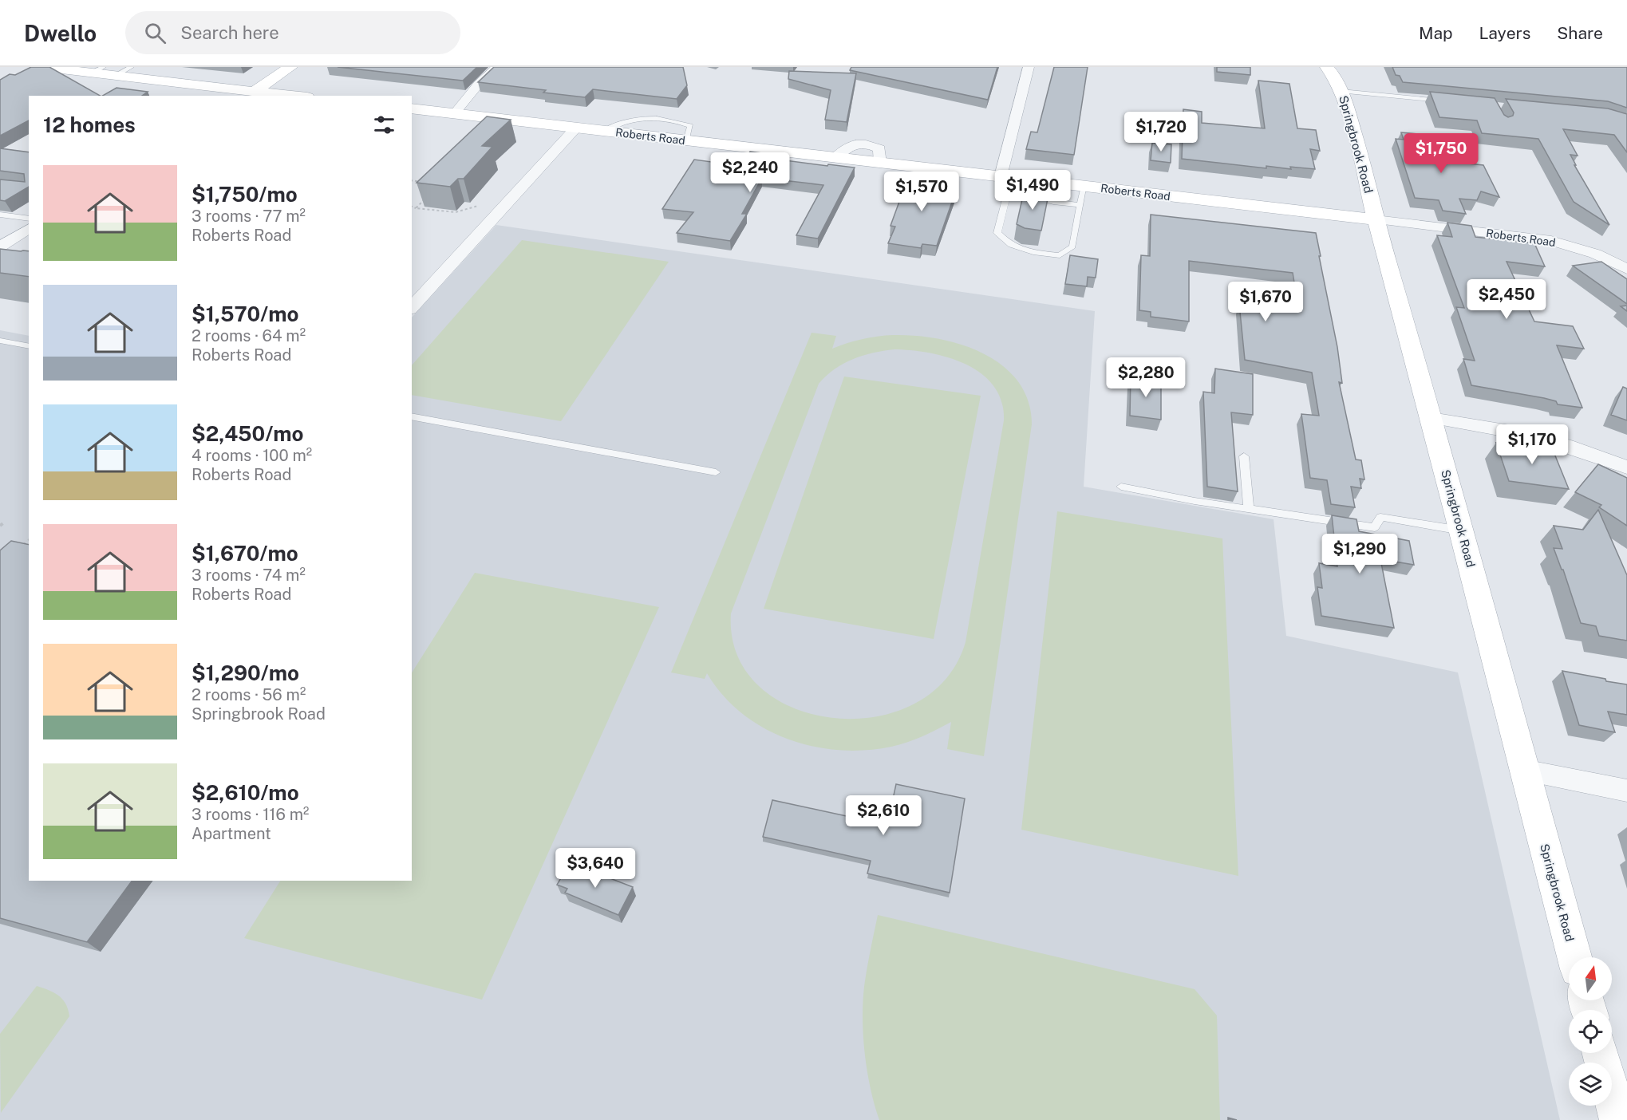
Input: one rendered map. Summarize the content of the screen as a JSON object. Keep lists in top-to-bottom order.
{
  "streets": {
    "street": ["Roberts Road", "Springbrook Road"]
  },
  "crossings": [
    ["Roberts Road", "Springbrook Road"]
  ],
  "north": "top",
  "page": {
    "header": "Dwello",
    "search": "Search here",
    "nav": ["Map", "Layers", "Share"],
    "heading": "12 homes",
    "price": [
      "$1,720",
      "$1,750",
      "$2,240",
      "$1,490",
      "$1,570",
      "$2,450",
      "$1,670",
      "$2,280",
      "$1,170",
      "$1,290",
      "$2,610",
      "$3,640"
    ],
    "list": [
      {
        "name": "$1,750/mo",
        "note": "3 rooms · 77 m² · Roberts Road"
      },
      {
        "name": "$1,570/mo",
        "note": "2 rooms · 64 m² · Roberts Road"
      },
      {
        "name": "$2,450/mo",
        "note": "4 rooms · 100 m² · Roberts Road"
      },
      {
        "name": "$1,670/mo",
        "note": "3 rooms · 74 m² · Roberts Road"
      },
      {
        "name": "$1,290/mo",
        "note": "2 rooms · 56 m² · Springbrook Road"
      },
      {
        "name": "$2,610/mo",
        "note": "3 rooms · 116 m² · Apartment"
      }
    ]
  }
}
